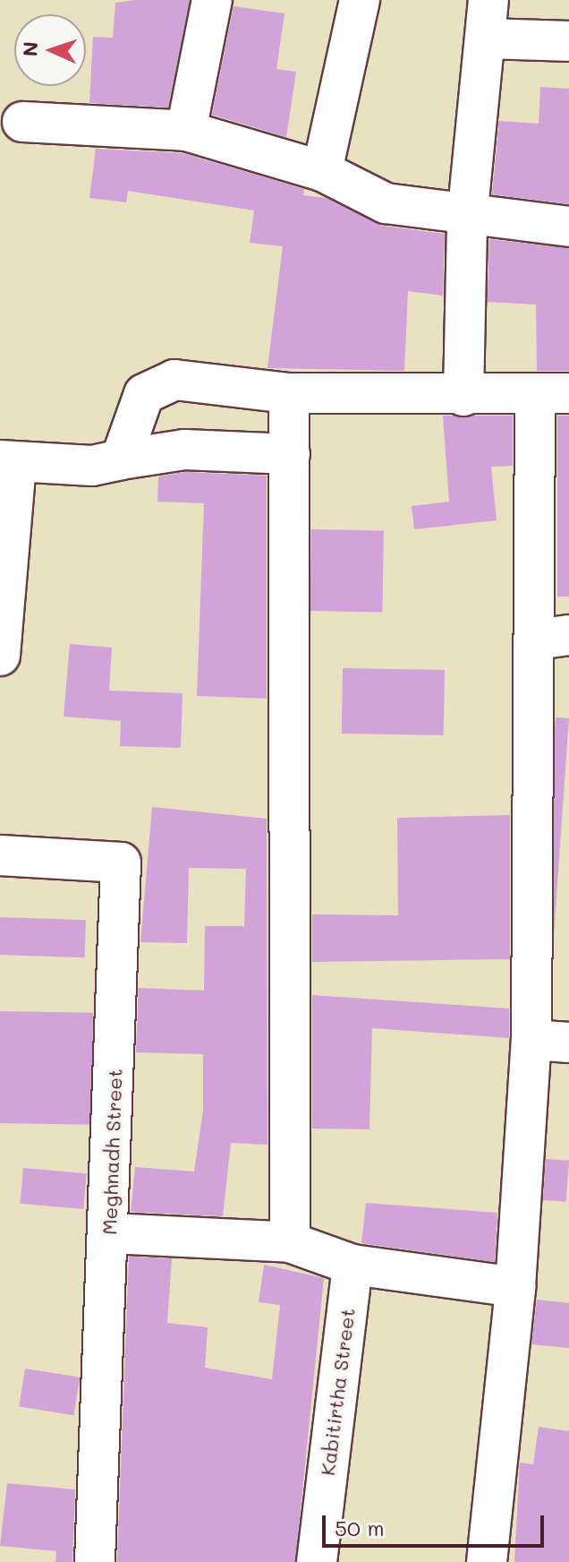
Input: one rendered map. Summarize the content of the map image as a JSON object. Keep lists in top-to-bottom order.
{
  "streets": {
    "street": ["Meghnadh Street", "Kabitirtha Street"]
  },
  "scale_bar": "50 m",
  "north": "left"
}
